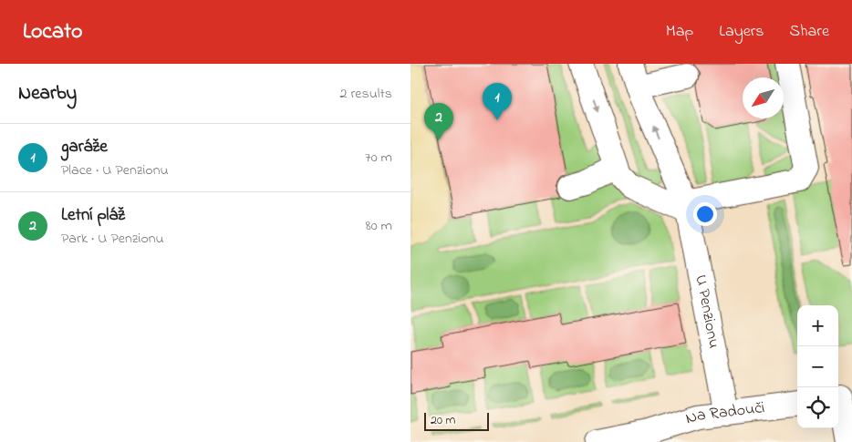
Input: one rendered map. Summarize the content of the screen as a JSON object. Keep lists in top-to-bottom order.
{
  "streets": {
    "street": ["U Penzionu", "Na Radouči"]
  },
  "crossings": [
    ["U Penzionu", "Na Radouči"]
  ],
  "scale_bar": "20 m",
  "north": "bottom left",
  "page": {
    "header": "Locato",
    "nav": ["Map", "Layers", "Share"],
    "heading": ["Nearby", "2 results"],
    "pins": ["1", "2"],
    "list": [
      {
        "mark": "1",
        "name": "garáže",
        "note": "Place · U Penzionu",
        "value": "70 m"
      },
      {
        "mark": "2",
        "name": "Letní pláž",
        "note": "Park · U Penzionu",
        "value": "80 m"
      }
    ],
    "map_buttons": ["+", "−"],
    "scale": "20 m"
  }
}
